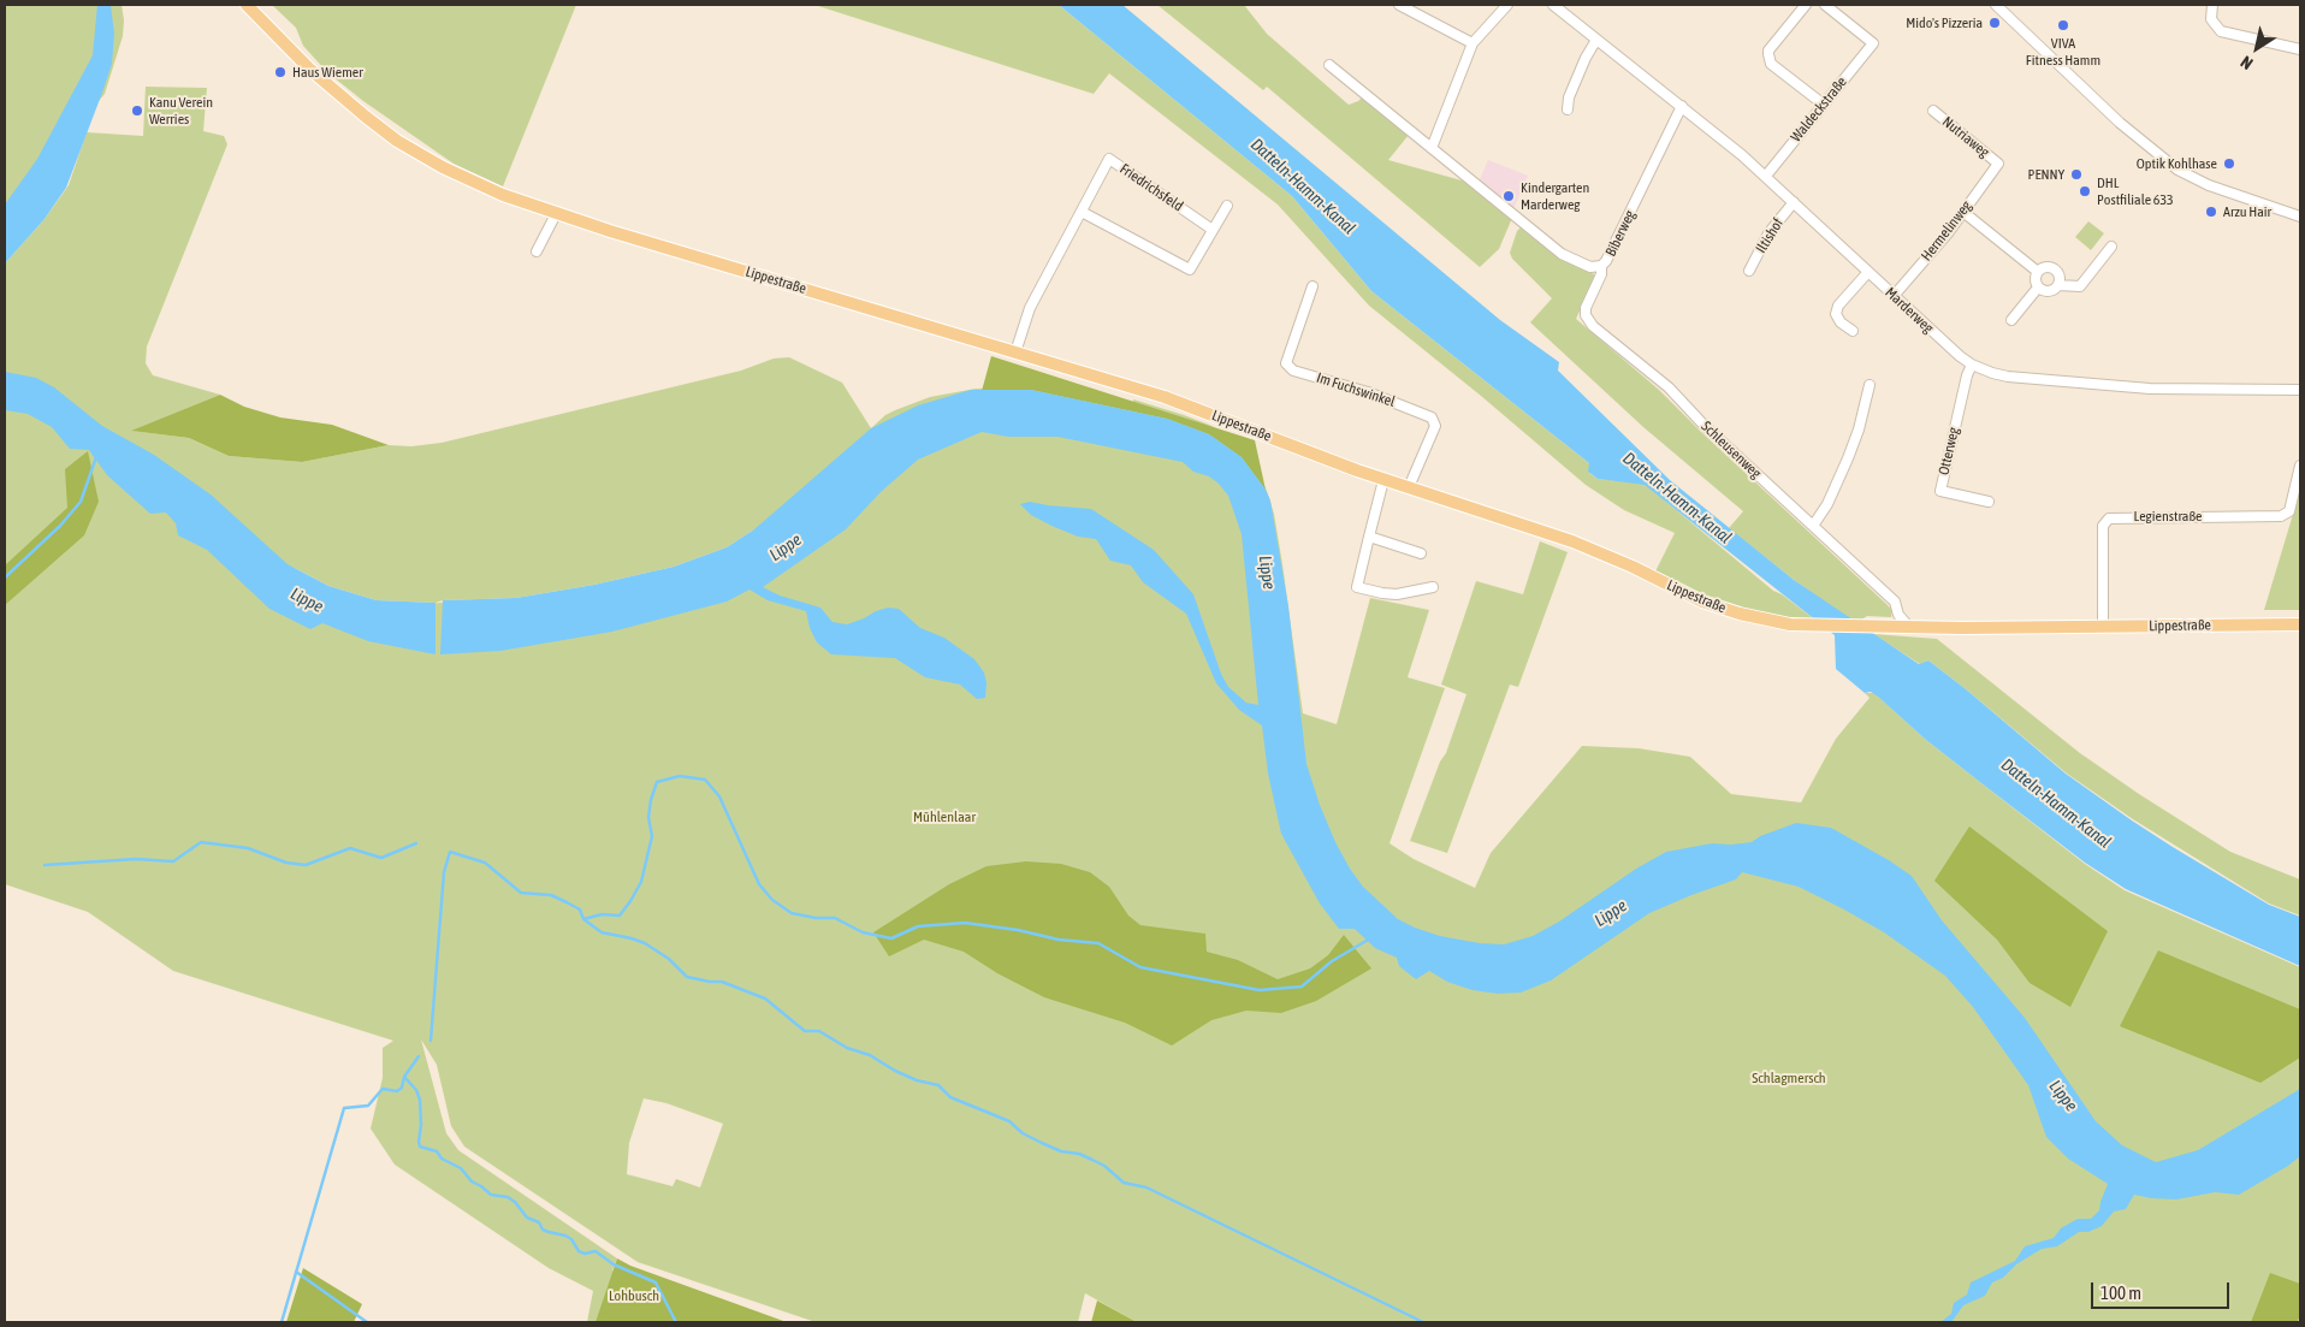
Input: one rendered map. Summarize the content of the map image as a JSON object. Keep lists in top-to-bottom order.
{
  "streets": {
    "main road": ["Lippestraße"],
    "street": [
      "Waldeckstraße",
      "Nutriaweg",
      "Friedrichsfeld",
      "Hermelinweg",
      "Biberweg",
      "Iltishof",
      "Marderweg",
      "Im Fuchswinkel",
      "Schleusenweg",
      "Otterweg",
      "Legienstraße"
    ]
  },
  "crossings": [
    ["Waldeckstraße", "Marderweg"],
    ["Nutriaweg", "Hermelinweg"],
    ["Friedrichsfeld", "Lippestraße"],
    ["Hermelinweg", "Marderweg"],
    ["Biberweg", "Marderweg"],
    ["Biberweg", "Schleusenweg"],
    ["Iltishof", "Marderweg"],
    ["Lippestraße", "Im Fuchswinkel"],
    ["Lippestraße", "Schleusenweg"],
    ["Lippestraße", "Legienstraße"],
    ["Marderweg", "Otterweg"]
  ],
  "water": ["Datteln-Hamm-Kanal", "Lippe"],
  "parks": ["Mühlenlaar", "Schlagmersch", "Lohbusch"],
  "places": [
    "Mido's Pizzeria",
    "VIVA Fitness Hamm",
    "Haus Wiemer",
    "Kanu Verein Werries",
    "Optik Kohlhase",
    "PENNY",
    "DHL Postfiliale 633",
    "Kindergarten Marderweg",
    "Arzu Hair"
  ],
  "scale_bar": "100 m",
  "north": "bottom left"
}
